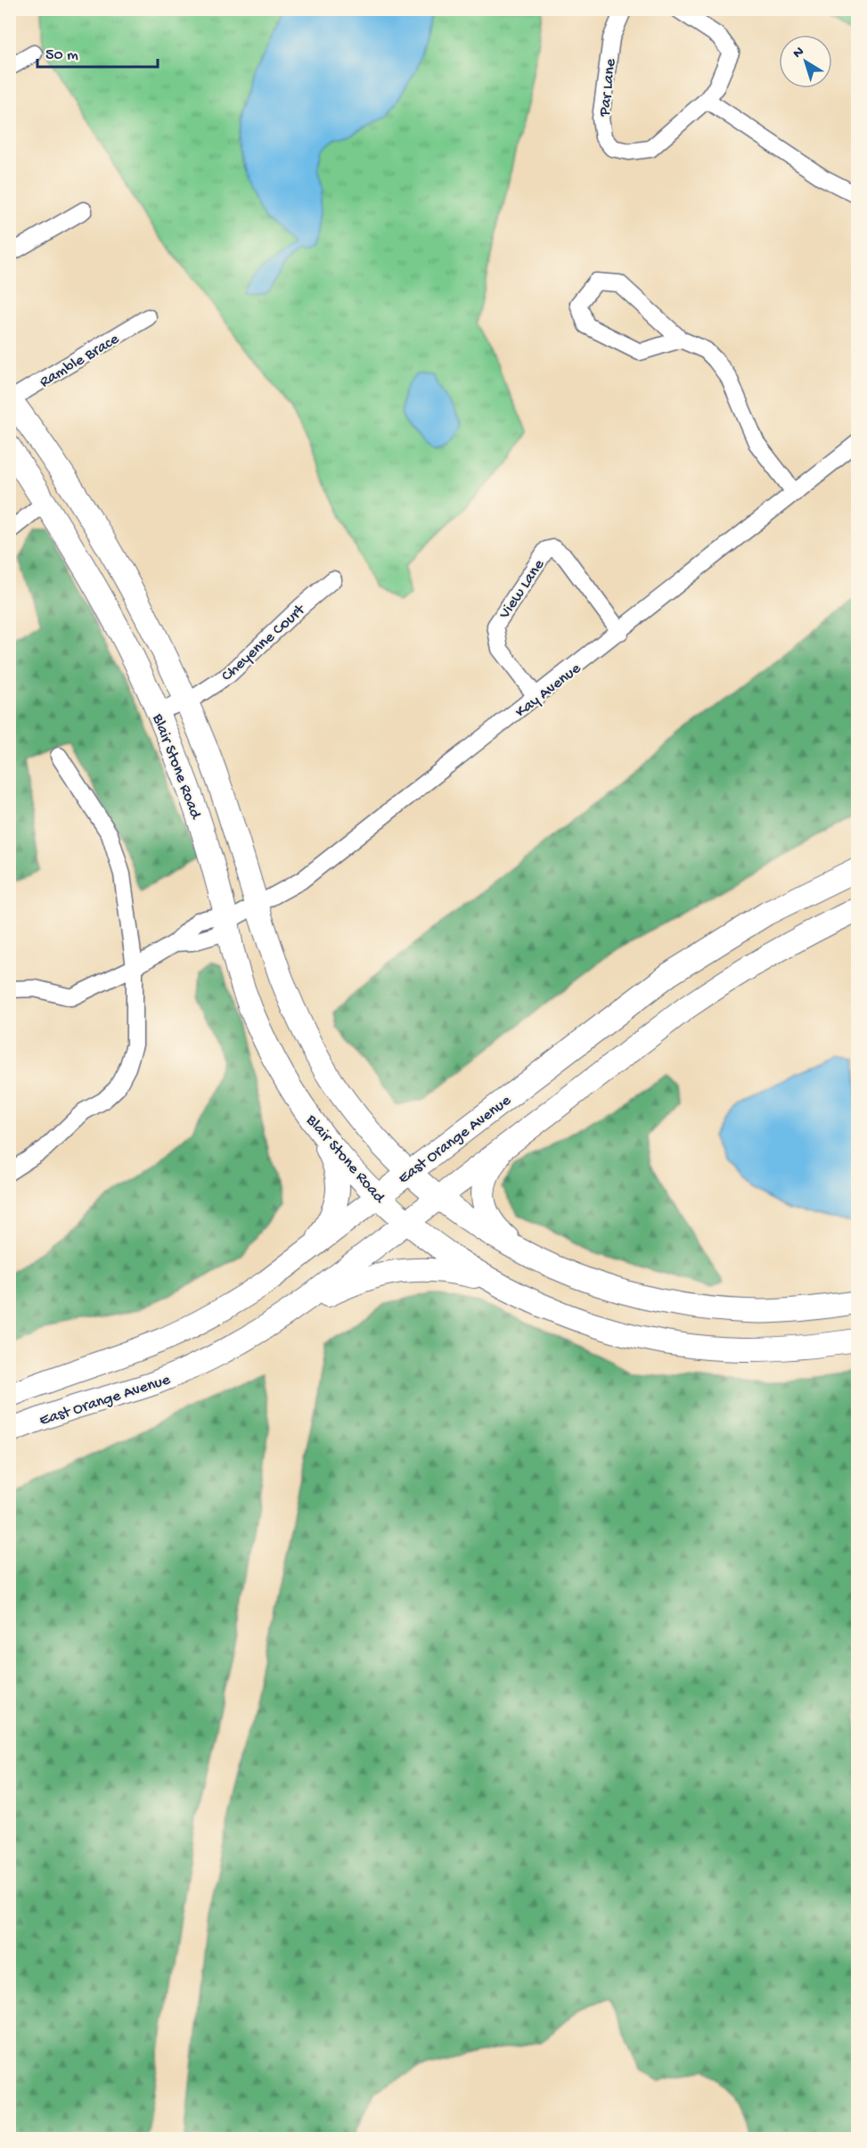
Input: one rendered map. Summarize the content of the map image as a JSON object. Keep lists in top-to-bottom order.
{
  "streets": {
    "main road": ["Blair Stone Road", "East Orange Avenue"],
    "street": [
      "Par Lane",
      "Ramble Brace",
      "View Lane",
      "Cheyenne Court",
      "Kay Avenue"
    ]
  },
  "crossings": [
    ["Ramble Brace", "Blair Stone Road"],
    ["View Lane", "Kay Avenue"],
    ["Cheyenne Court", "Blair Stone Road"],
    ["Kay Avenue", "Blair Stone Road"],
    ["Blair Stone Road", "East Orange Avenue"]
  ],
  "scale_bar": "50 m",
  "north": "top left"
}
